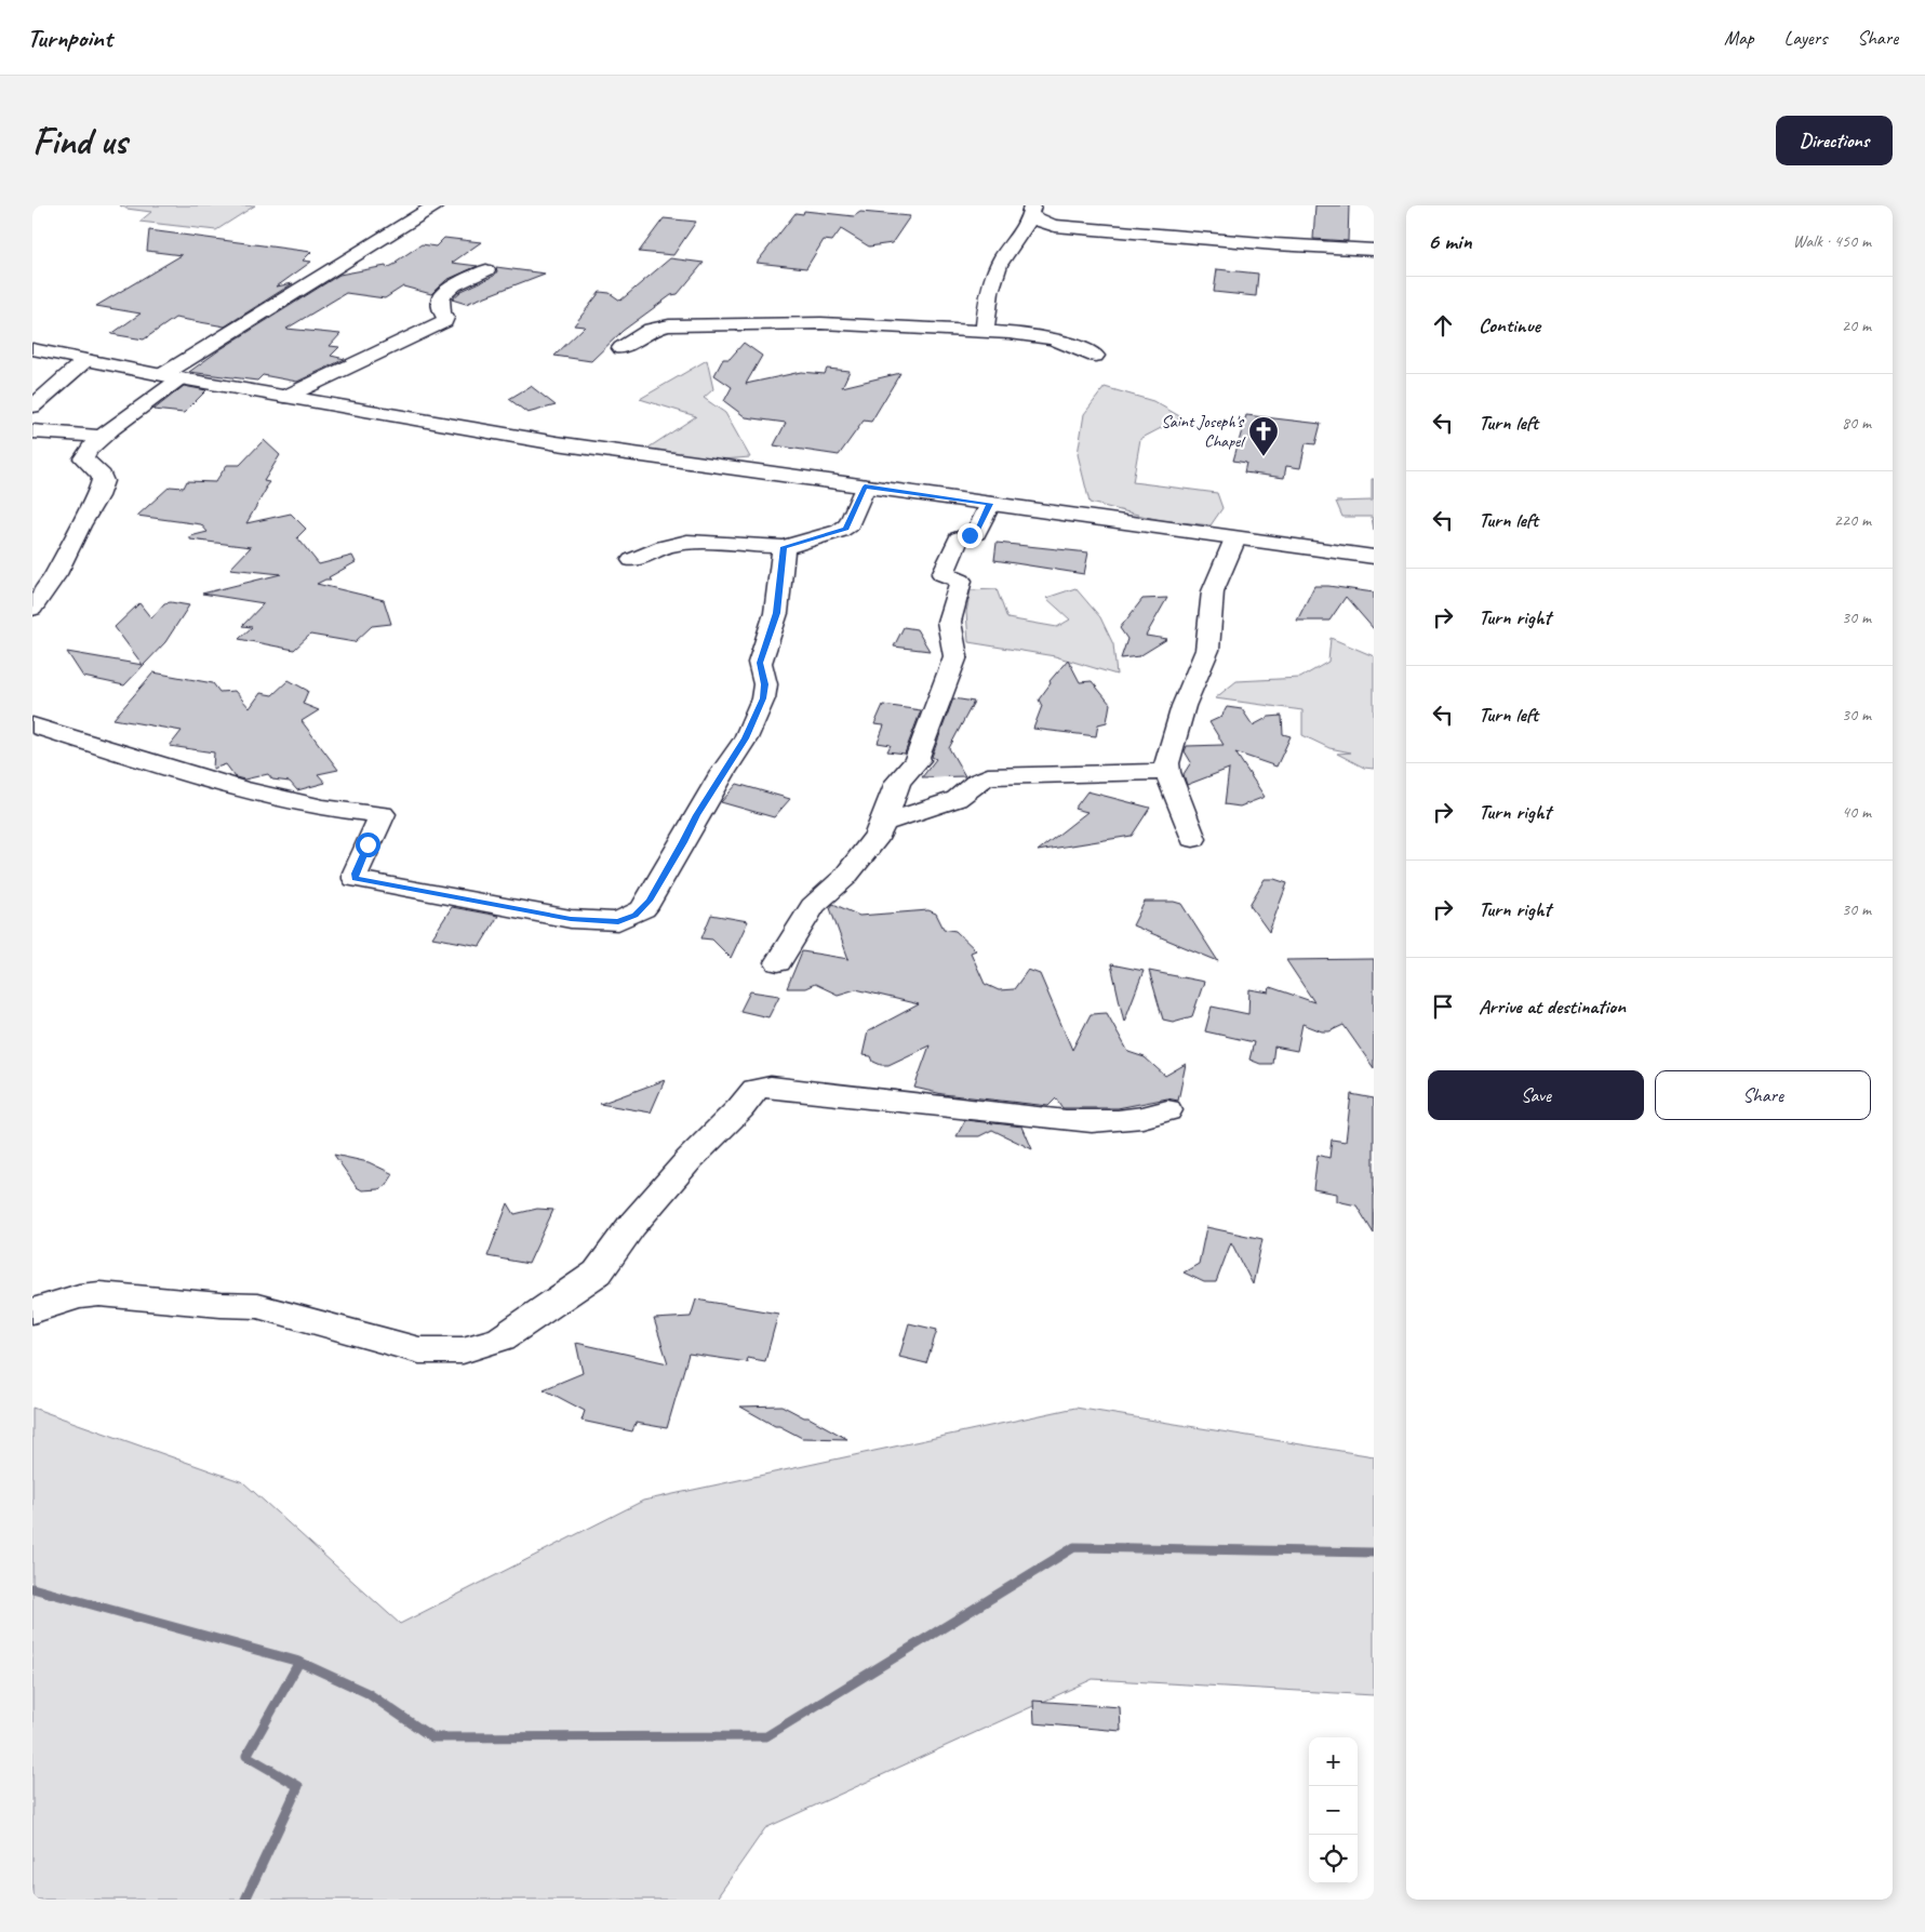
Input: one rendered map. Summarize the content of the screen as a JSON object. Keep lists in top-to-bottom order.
{
  "places": {
    "church": ["Saint Joseph's Chapel"]
  },
  "page": {
    "header": "Turnpoint",
    "nav": ["Map", "Layers", "Share"],
    "buttons": [
      "Directions",
      ["Save", "Share"]
    ],
    "title": "Find us",
    "heading": ["6 min", "Walk · 450 m"],
    "list": [
      ["Continue", "20 m"],
      ["Turn left", "80 m"],
      ["Turn left", "220 m"],
      ["Turn right", "30 m"],
      ["Turn left", "30 m"],
      ["Turn right", "40 m"],
      ["Turn right", "30 m"],
      "Arrive at destination"
    ],
    "map_buttons": ["+", "−"]
  }
}
